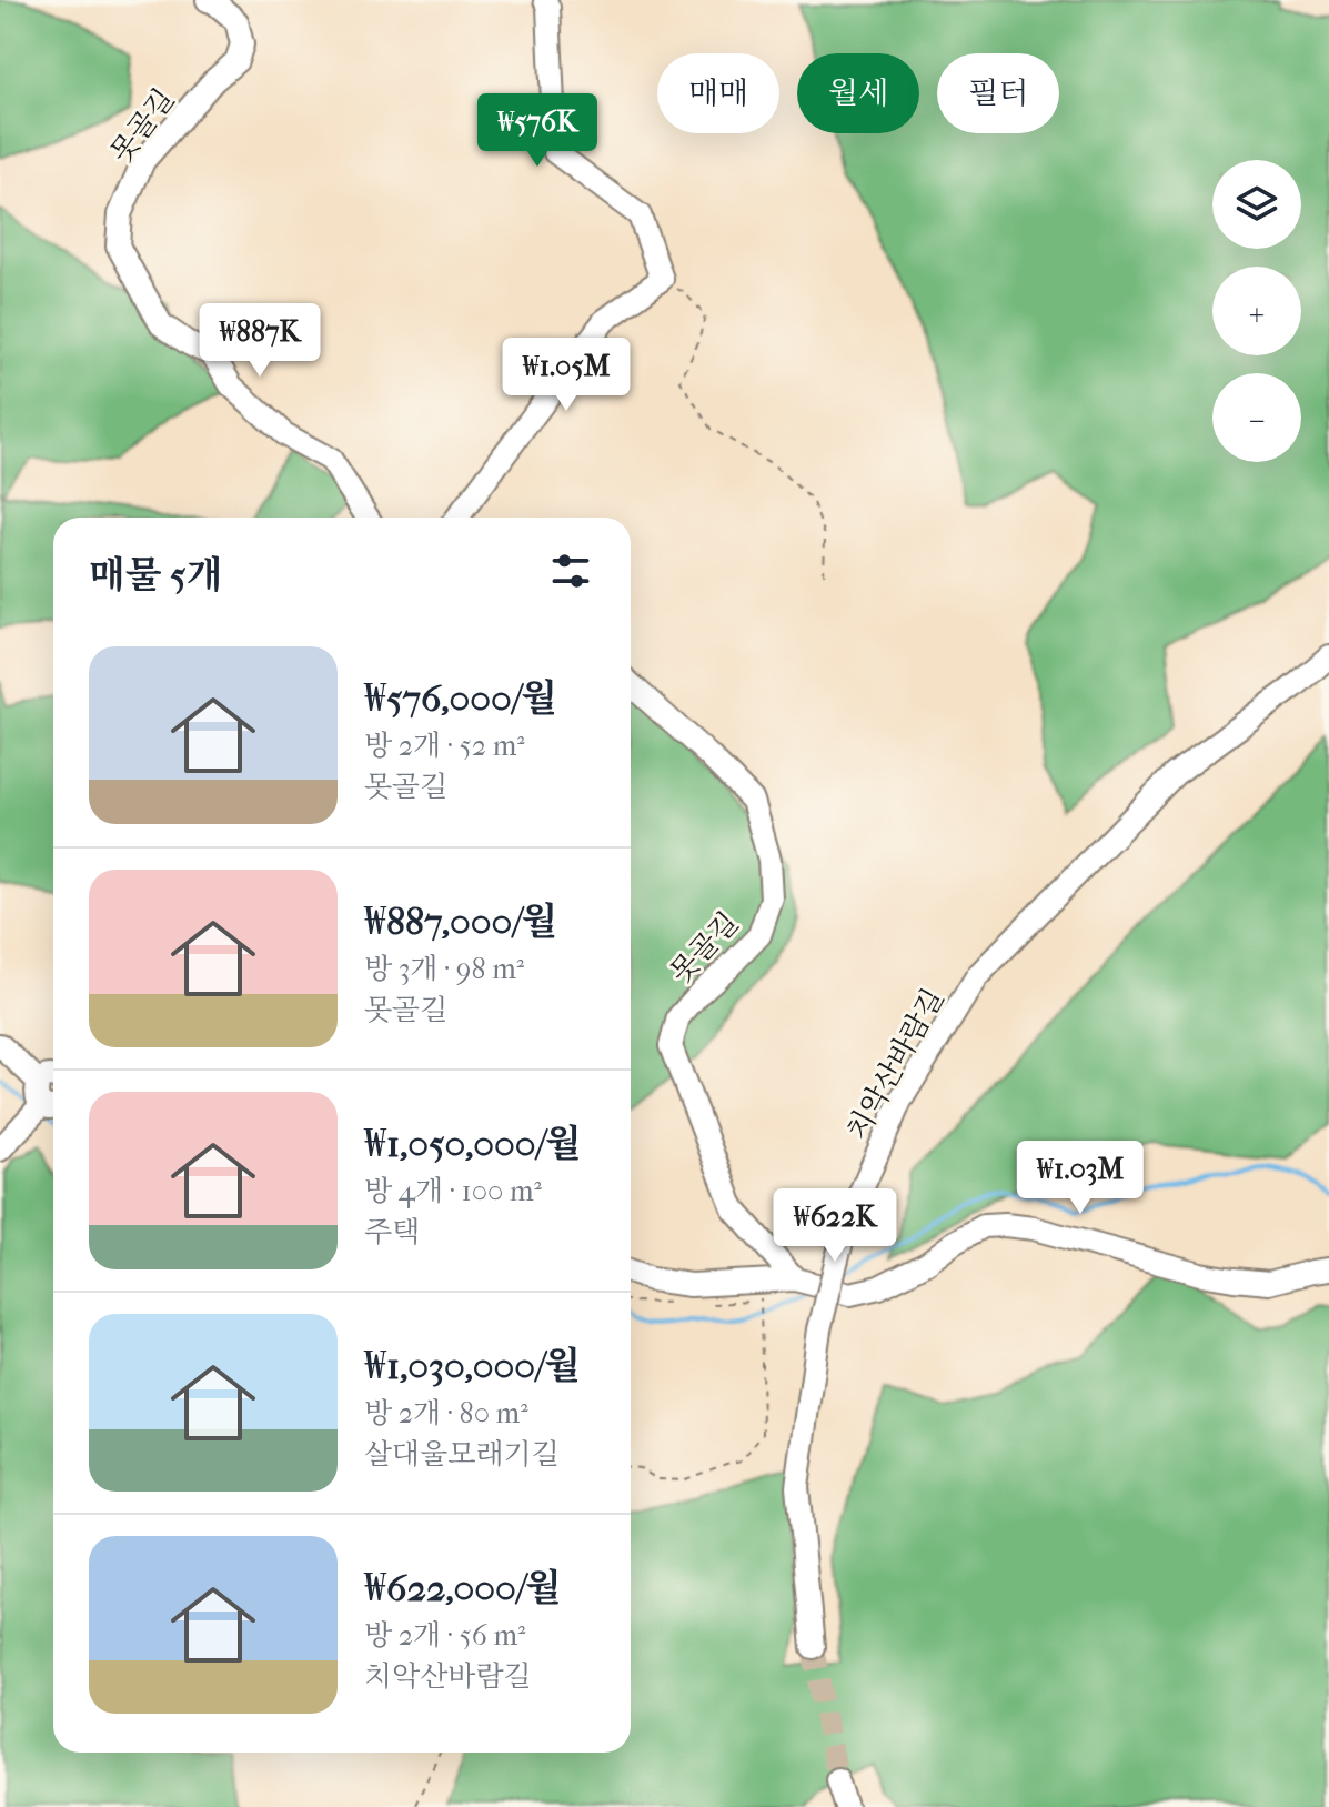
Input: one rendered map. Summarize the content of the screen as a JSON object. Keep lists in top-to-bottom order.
{
  "streets": {
    "street": ["못골길", "치악산바람길"]
  },
  "page": {
    "chip": ["매매", "월세", "필터"],
    "price": [
      "₩576K",
      "₩887K",
      "₩1.05M",
      "₩1.03M",
      "₩622K"
    ],
    "map_buttons": ["+", "−"],
    "heading": "매물 5개",
    "list": [
      {
        "name": "₩576,000/월",
        "note": "방 2개 · 52 m² · 못골길"
      },
      {
        "name": "₩887,000/월",
        "note": "방 3개 · 98 m² · 못골길"
      },
      {
        "name": "₩1,050,000/월",
        "note": "방 4개 · 100 m² · 주택"
      },
      {
        "name": "₩1,030,000/월",
        "note": "방 2개 · 80 m² · 살대울모래기길"
      },
      {
        "name": "₩622,000/월",
        "note": "방 2개 · 56 m² · 치악산바람길"
      }
    ]
  }
}
